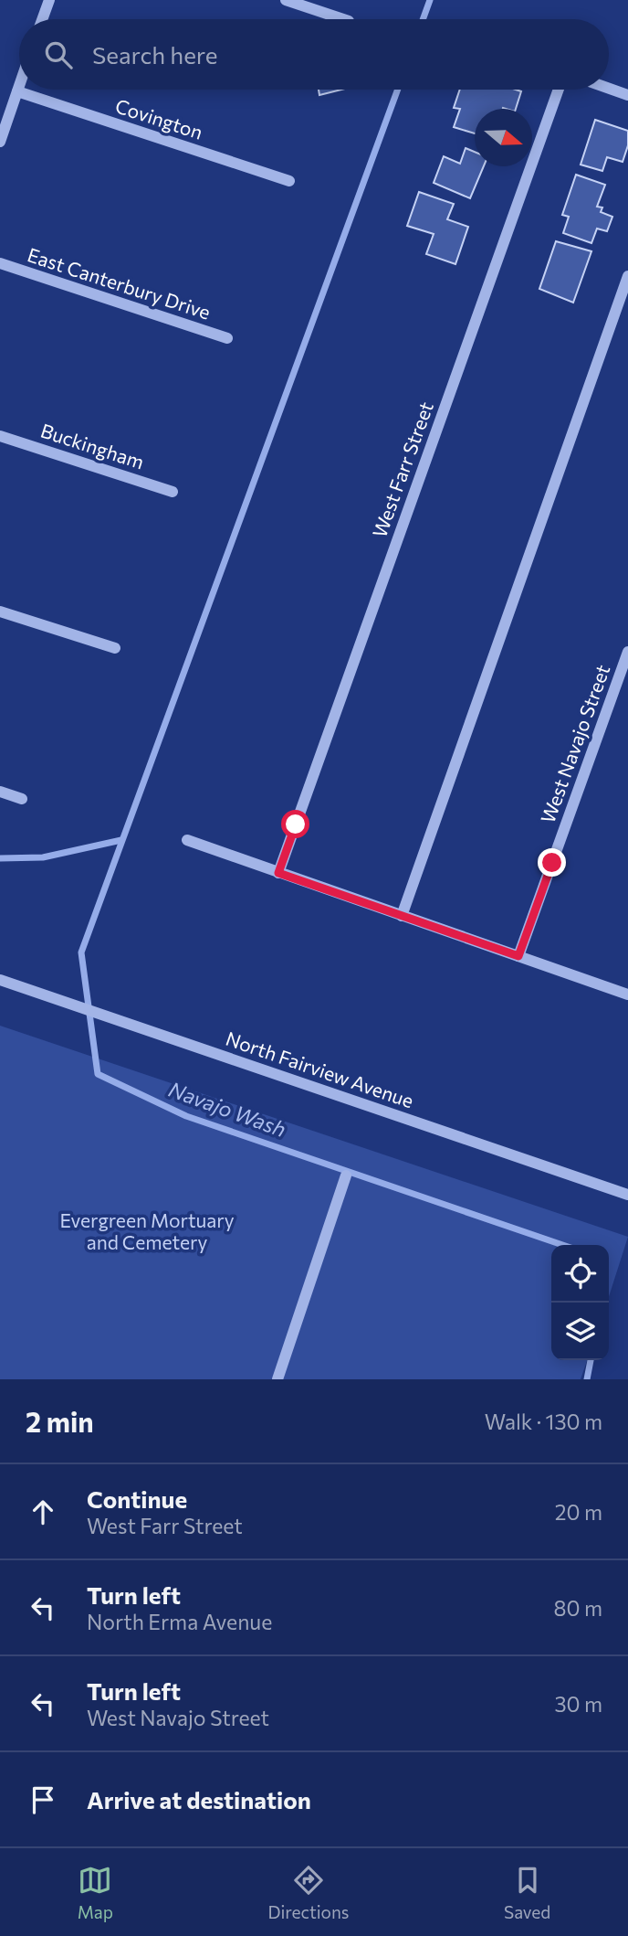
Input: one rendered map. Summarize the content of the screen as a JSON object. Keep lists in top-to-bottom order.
{
  "streets": {
    "street": [
      "Covington",
      "East Canterbury Drive",
      "Buckingham",
      "West Farr Street",
      "West Navajo Street",
      "North Fairview Avenue"
    ]
  },
  "water": ["Navajo Wash"],
  "parks": ["Evergreen Mortuary and Cemetery"],
  "north": "right",
  "page": {
    "search": "Search here",
    "heading": ["2 min", "Walk · 130 m"],
    "list": [
      ["Continue", "West Farr Street", "20 m"],
      ["Turn left", "North Erma Avenue", "80 m"],
      ["Turn left", "West Navajo Street", "30 m"],
      "Arrive at destination"
    ],
    "nav": ["Map", "Directions", "Saved"]
  }
}
